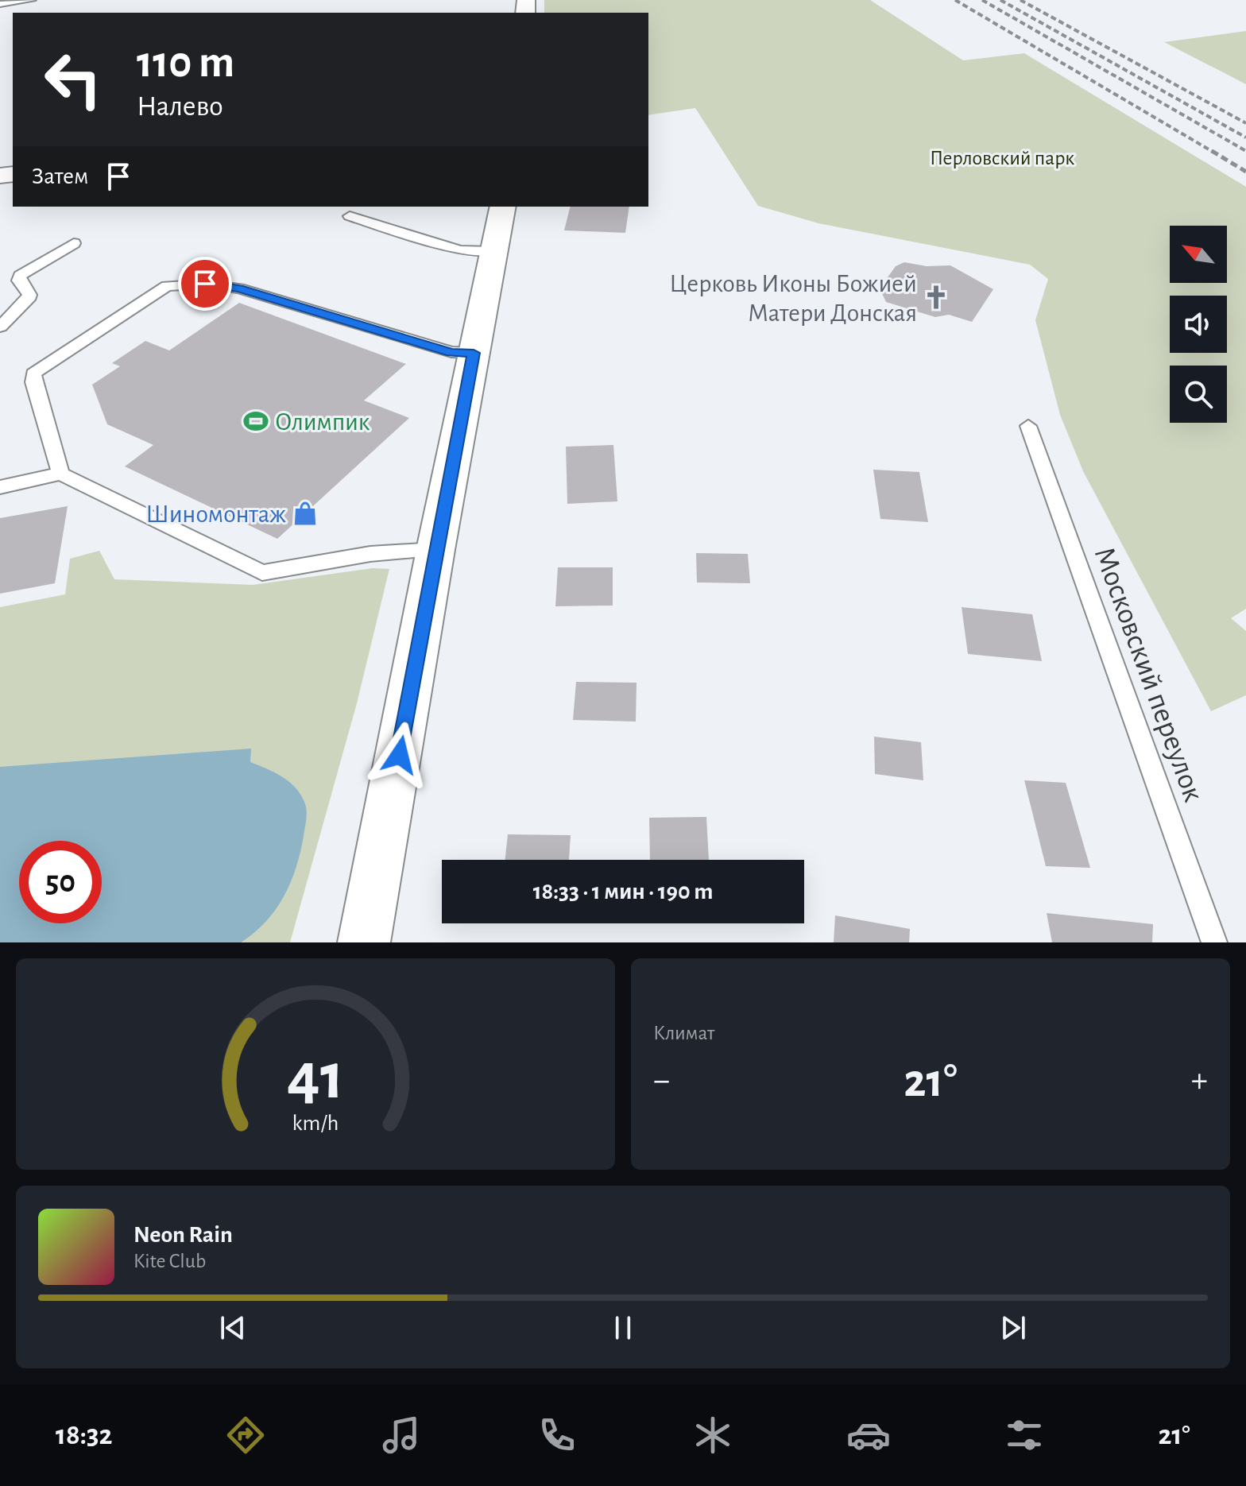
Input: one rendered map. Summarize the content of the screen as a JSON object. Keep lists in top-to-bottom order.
{
  "streets": {
    "lane": ["Московский переулок"]
  },
  "parks": ["Перловский парк"],
  "places": {
    "church": ["Церковь Иконы Божией Матери Донская"],
    "sports": ["Олимпик"],
    "shop": ["Шиномонтаж"]
  },
  "north": "top left",
  "page": {
    "turn": ["110 m", "Налево"],
    "then": "Затем",
    "limit": "50",
    "trip": "18:33 · 1 мин · 190 m",
    "tile": "Климат",
    "heat": ["−", "21°", "+"],
    "song": ["Neon Rain", "Kite Club"],
    "tabs": ["18:32", "21°"],
    "gauge": ["41", "km/h"]
  }
}
